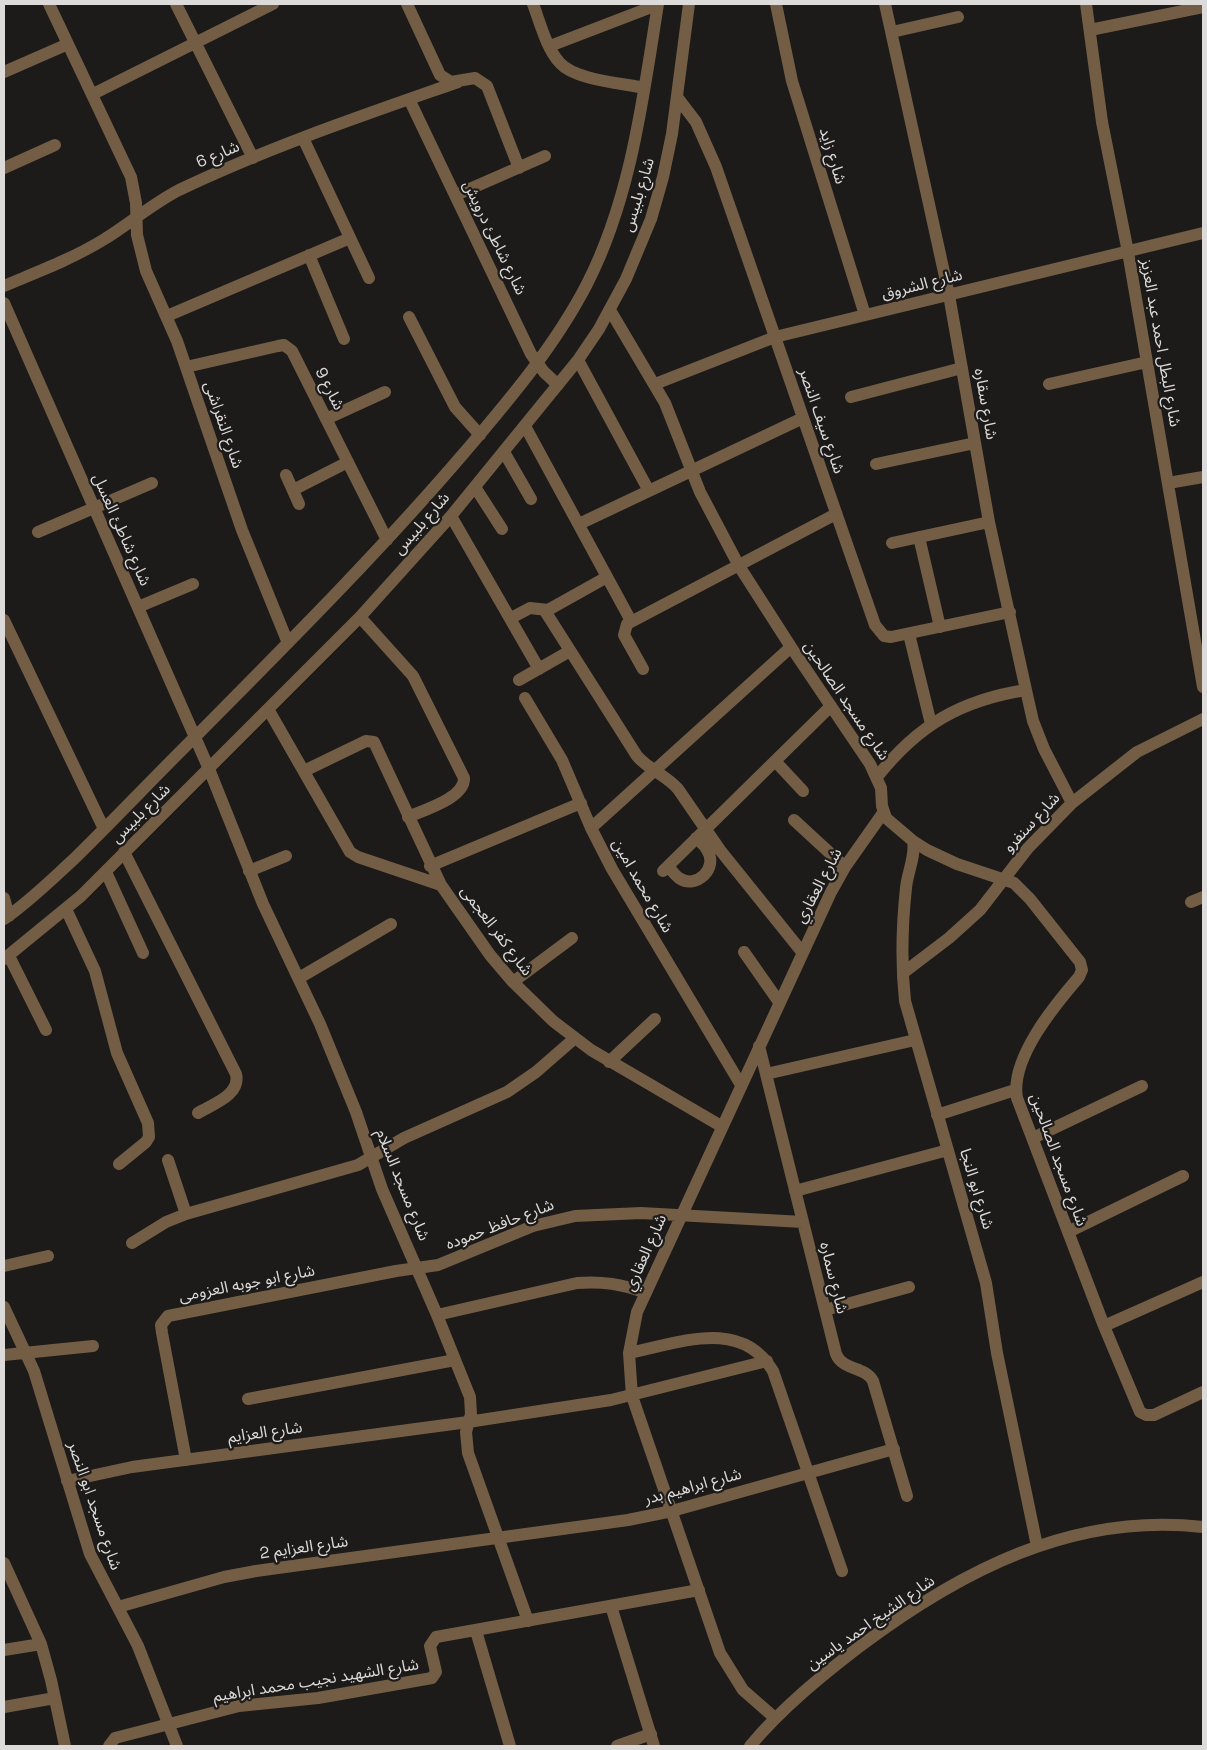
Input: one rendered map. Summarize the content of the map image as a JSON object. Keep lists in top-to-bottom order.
{
  "streets": {
    "street": [
      "شارع 6",
      "شارع زايد",
      "شارع بلبيس",
      "شارع شاطئ درويش",
      "شارع الشروق",
      "شارع البطل احمد عبد العزيز",
      "شارع 9",
      "شارع سقاره",
      "شارع سيف النصر",
      "شارع النقراشى",
      "شارع شاطئ العسل",
      "شارع مسجد الصالحين",
      "شارع سنفرو",
      "شارع محمد امين",
      "شارع العقاري",
      "شارع كفر العجمى",
      "شارع مسجد السلام",
      "شارع ابو النجا",
      "شارع حافظ حموده",
      "شارع سماره",
      "شارع ابو جوبه العزومى",
      "شارع العزايم",
      "شارع ابراهيم بدر",
      "شارع مسجد ابو النصر",
      "شارع العزايم 2",
      "شارع الشيخ احمد ياسين",
      "شارع الشهيد نجيب محمد ابراهيم"
    ]
  },
  "crossings": [
    ["شارع 6", "شارع شاطئ درويش"],
    ["شارع 6", "شارع النقراشى"],
    ["شارع زايد", "شارع الشروق"],
    ["شارع بلبيس", "شارع شاطئ درويش"],
    ["شارع بلبيس", "شارع 9"],
    ["شارع بلبيس", "شارع سيف النصر"],
    ["شارع بلبيس", "شارع النقراشى"],
    ["شارع بلبيس", "شارع شاطئ العسل"],
    ["شارع بلبيس", "شارع مسجد الصالحين"],
    ["شارع بلبيس", "شارع مسجد السلام"],
    ["شارع الشروق", "شارع البطل احمد عبد العزيز"],
    ["شارع الشروق", "شارع سقاره"],
    ["شارع الشروق", "شارع سيف النصر"],
    ["شارع الشروق", "شارع مسجد الصالحين"],
    ["شارع 9", "شارع النقراشى"],
    ["شارع سقاره", "شارع سيف النصر"],
    ["شارع سقاره", "شارع سنفرو"],
    ["شارع شاطئ العسل", "شارع مسجد السلام"],
    ["شارع مسجد الصالحين", "شارع سنفرو"],
    ["شارع مسجد الصالحين", "شارع العقاري"],
    ["شارع مسجد الصالحين", "شارع ابو النجا"],
    ["شارع سنفرو", "شارع ابو النجا"],
    ["شارع محمد امين", "شارع العقاري"],
    ["شارع العقاري", "شارع كفر العجمى"],
    ["شارع العقاري", "شارع حافظ حموده"],
    ["شارع العقاري", "شارع سماره"],
    ["شارع العقاري", "شارع العزايم"],
    ["شارع العقاري", "شارع ابراهيم بدر"],
    ["شارع العقاري", "شارع الشيخ احمد ياسين"],
    ["شارع العقاري", "شارع الشهيد نجيب محمد ابراهيم"],
    ["شارع مسجد السلام", "شارع حافظ حموده"],
    ["شارع مسجد السلام", "شارع ابو جوبه العزومى"],
    ["شارع مسجد السلام", "شارع العزايم"],
    ["شارع مسجد السلام", "شارع ابراهيم بدر"],
    ["شارع مسجد السلام", "شارع العزايم 2"],
    ["شارع مسجد السلام", "شارع الشهيد نجيب محمد ابراهيم"],
    ["شارع ابو النجا", "شارع الشيخ احمد ياسين"],
    ["شارع حافظ حموده", "شارع سماره"],
    ["شارع حافظ حموده", "شارع ابو جوبه العزومى"],
    ["شارع سماره", "شارع ابراهيم بدر"],
    ["شارع ابو جوبه العزومى", "شارع العزايم"],
    ["شارع العزايم", "شارع مسجد ابو النصر"],
    ["شارع ابراهيم بدر", "شارع العزايم 2"],
    ["شارع مسجد ابو النصر", "شارع العزايم 2"],
    ["شارع مسجد ابو النصر", "شارع الشهيد نجيب محمد ابراهيم"]
  ]
}
